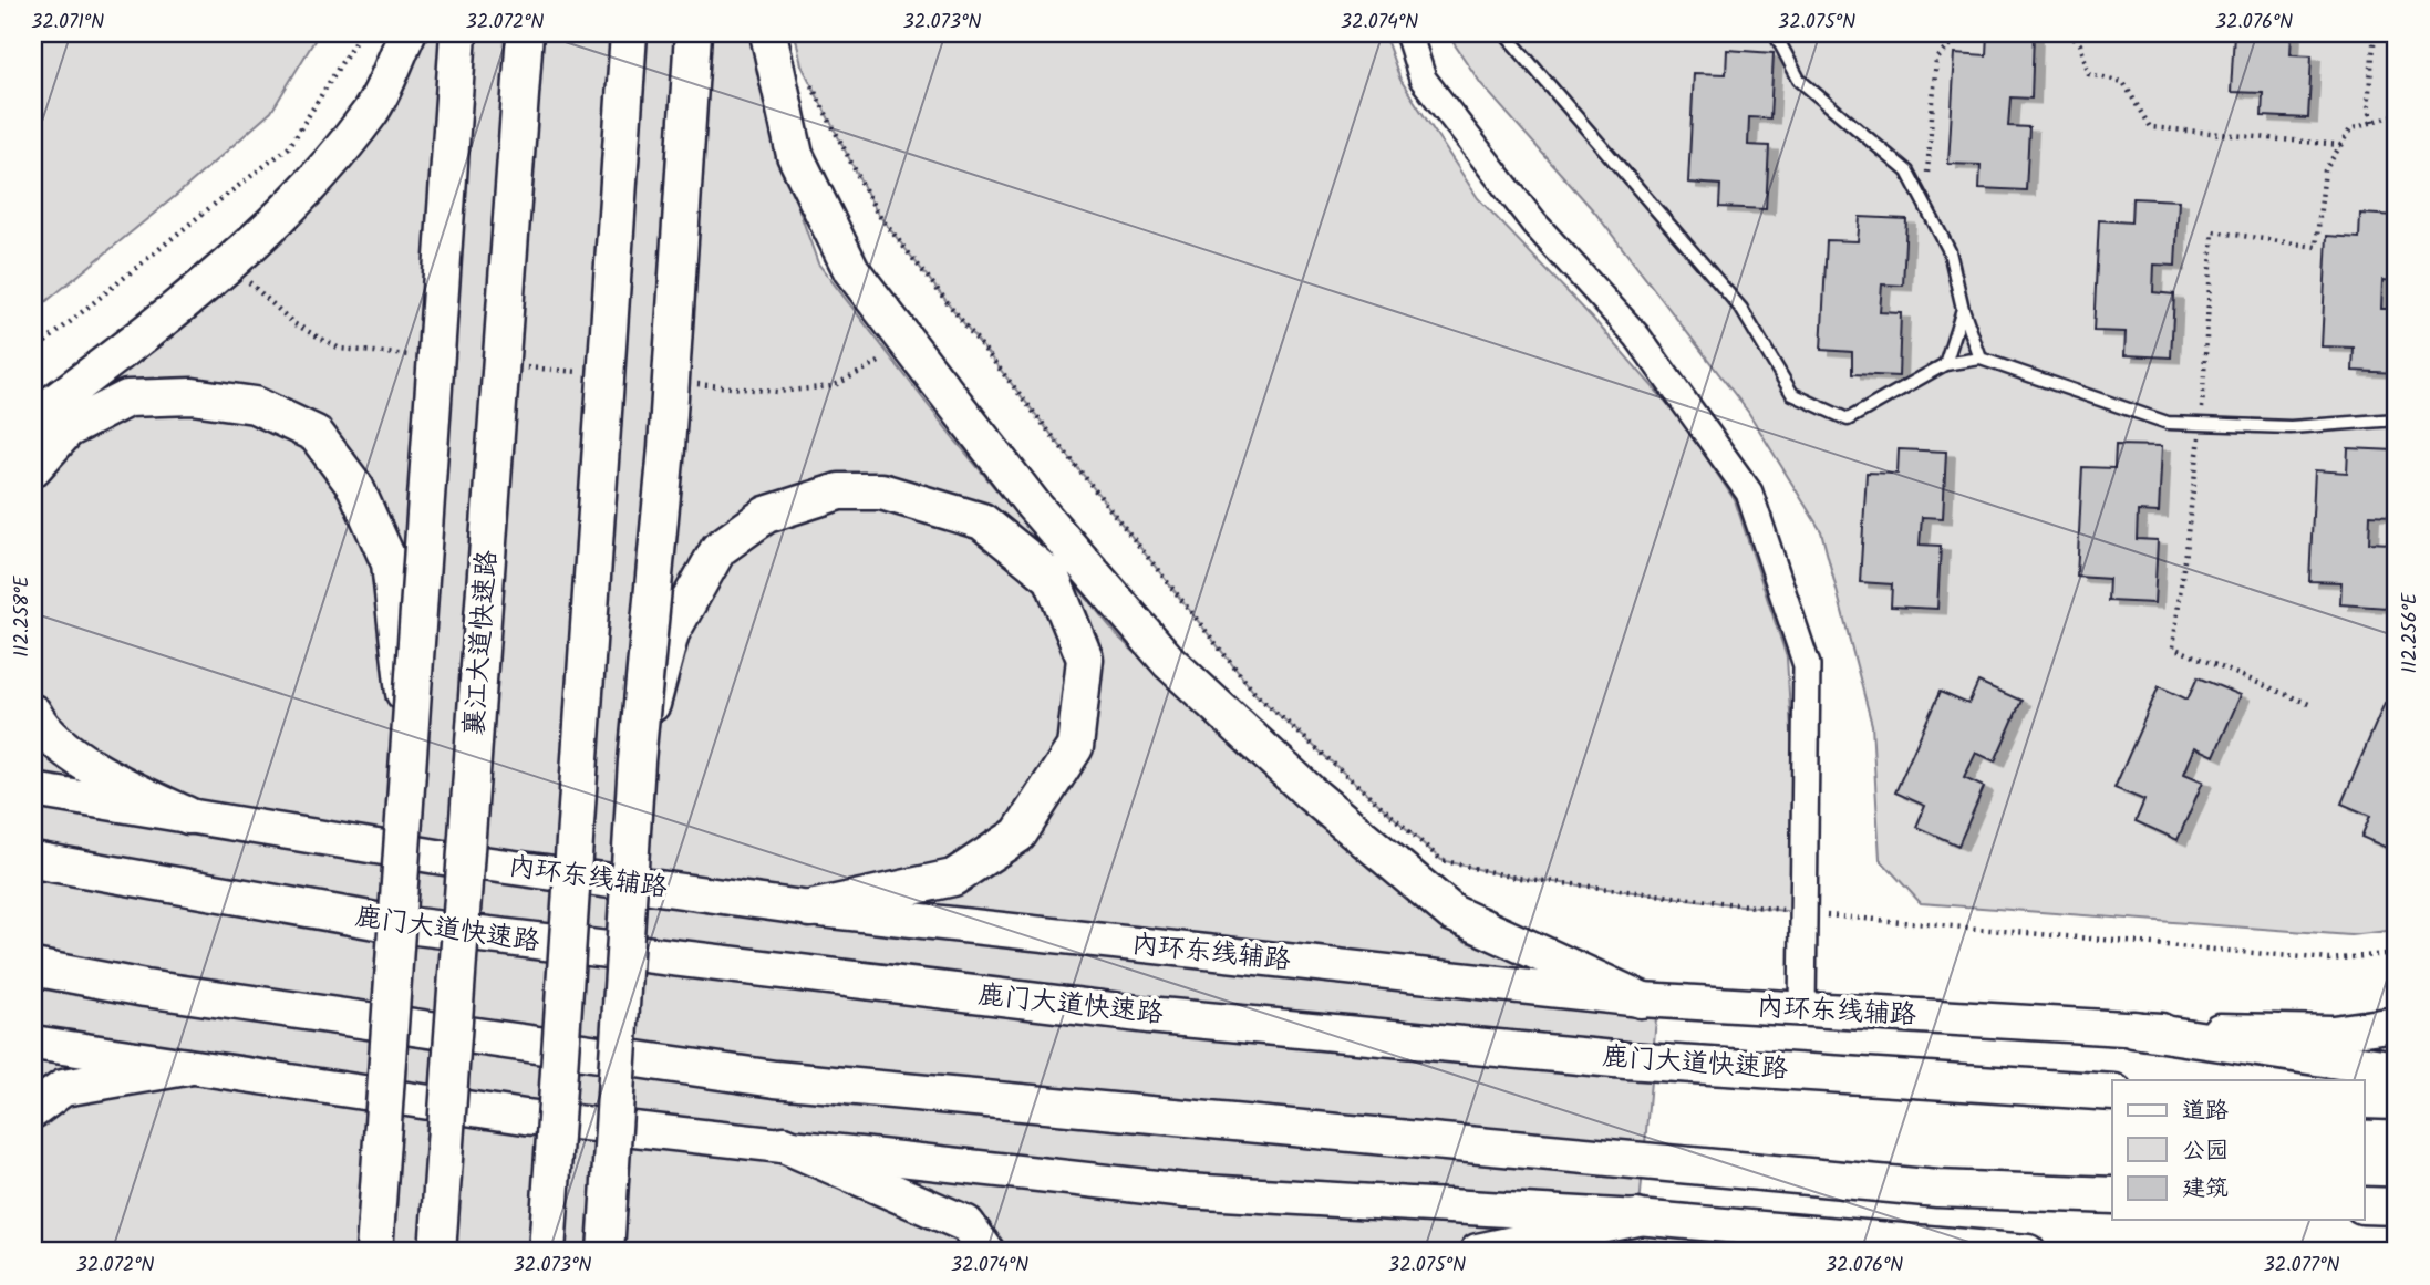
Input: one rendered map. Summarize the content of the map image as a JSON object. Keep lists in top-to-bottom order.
{
  "streets": {
    "highway": ["襄江大道快速路", "鹿门大道快速路"],
    "main road": ["内环东线辅路"]
  },
  "legend": ["道路", "公园", "建筑"],
  "coordinates": [
    "32.071°N",
    "32.072°N",
    "32.073°N",
    "32.074°N",
    "32.075°N",
    "32.076°N",
    "112.258°E",
    "112.256°E",
    "32.077°N"
  ]
}
